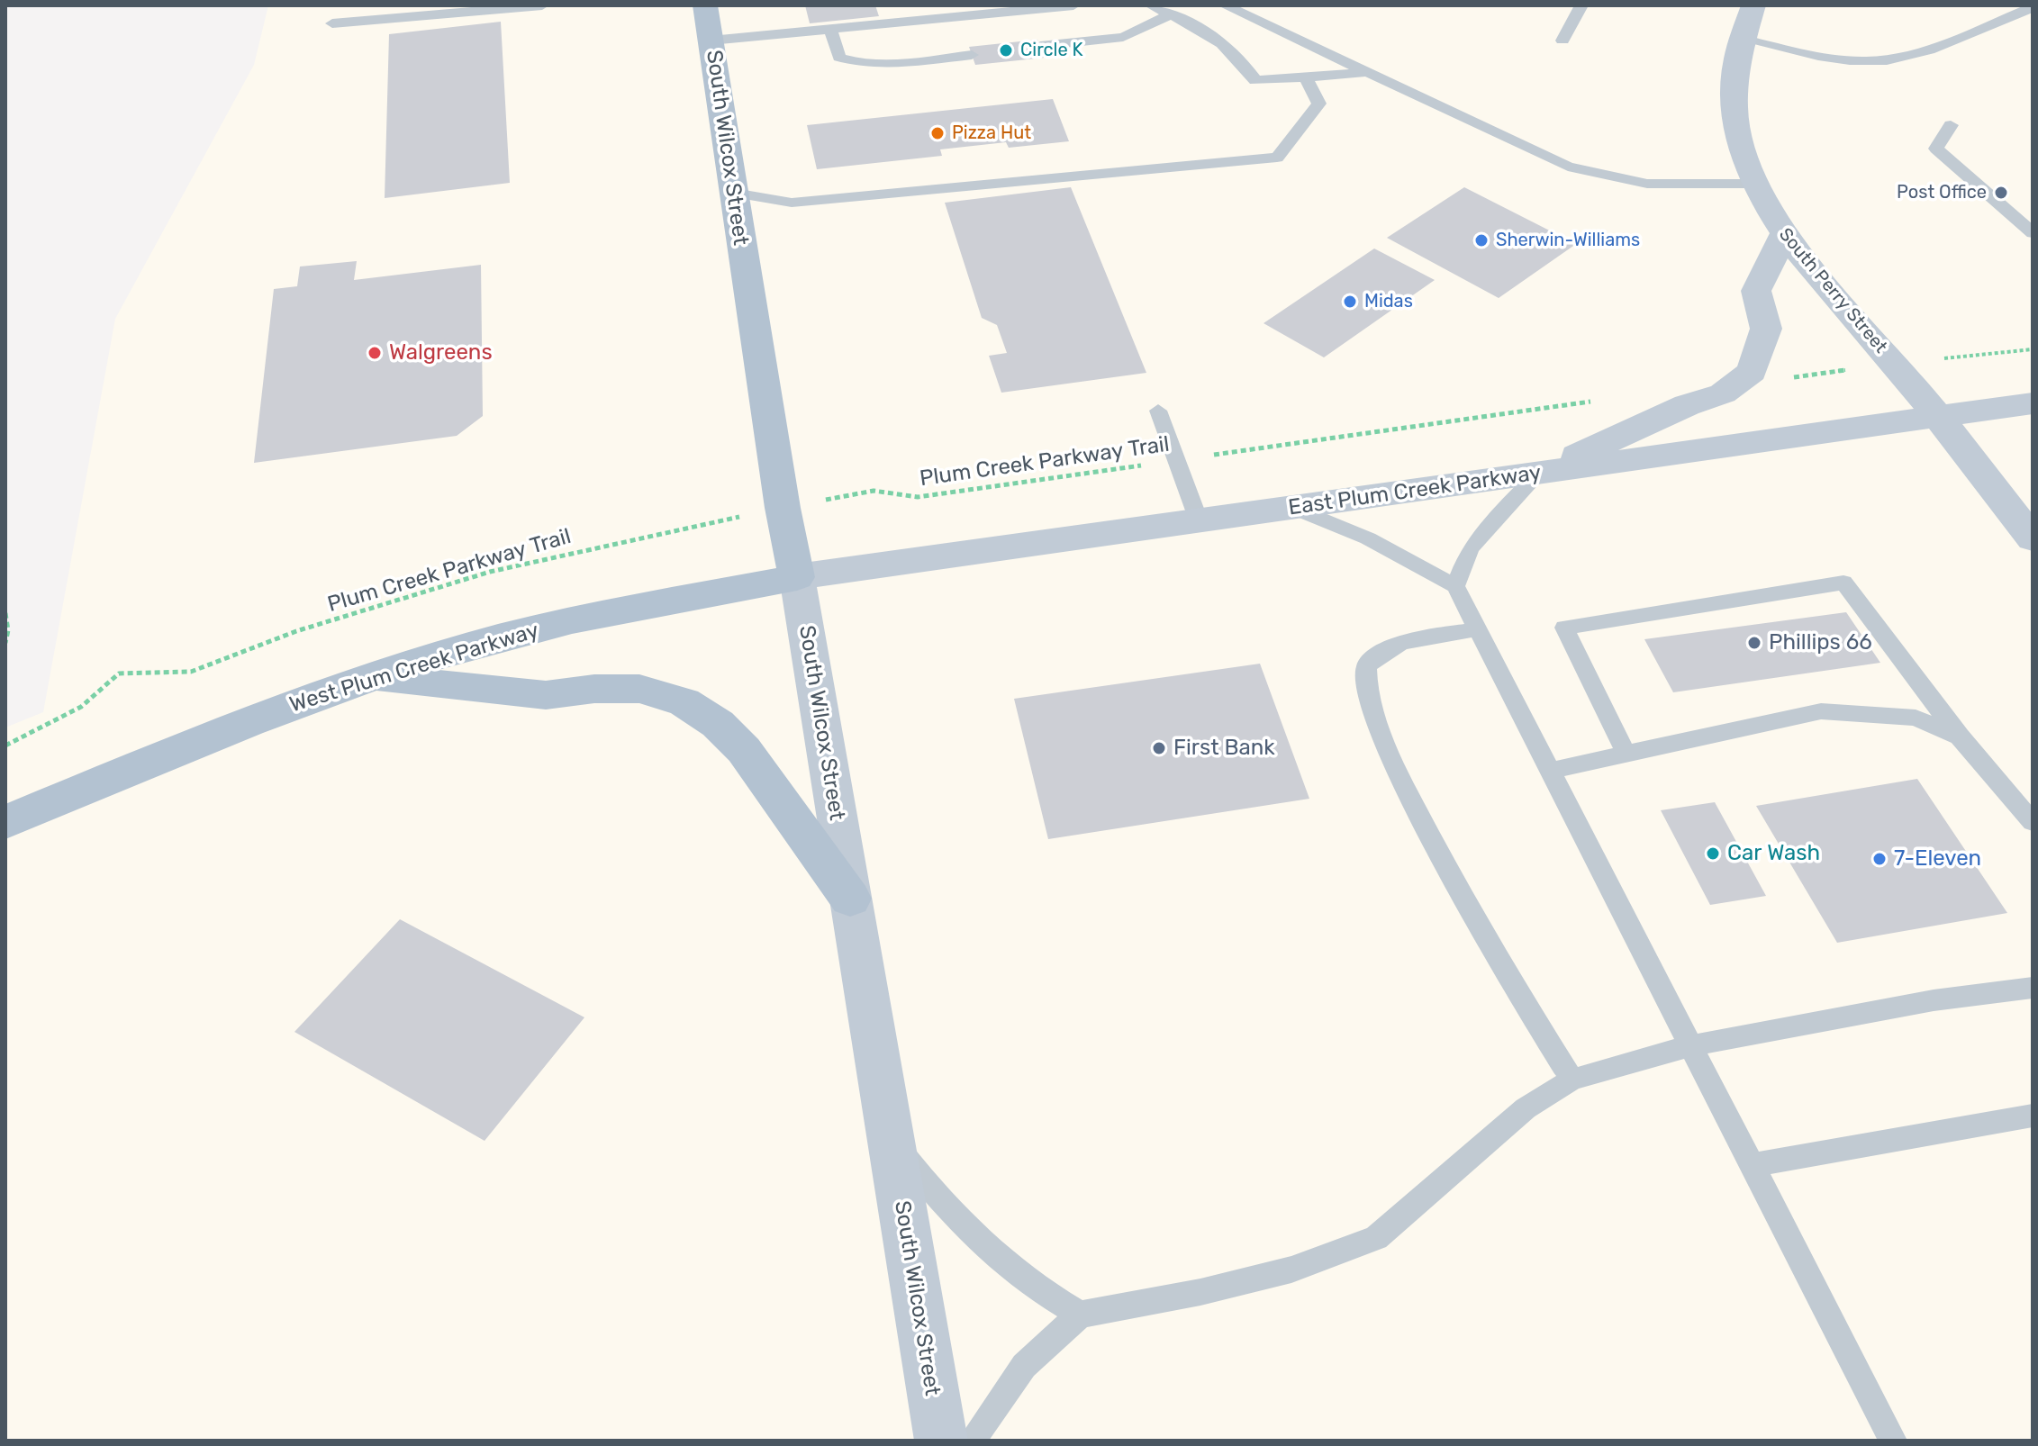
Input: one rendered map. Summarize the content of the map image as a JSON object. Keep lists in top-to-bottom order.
{
  "streets": {
    "main road": [
      "South Wilcox Street",
      "South Perry Street",
      "East Plum Creek Parkway",
      "West Plum Creek Parkway"
    ],
    "path": ["Plum Creek Parkway Trail"]
  },
  "crossings": [
    ["South Wilcox Street", "Plum Creek Parkway Trail"],
    ["South Wilcox Street", "East Plum Creek Parkway"],
    ["South Wilcox Street", "West Plum Creek Parkway"],
    ["South Perry Street", "East Plum Creek Parkway"],
    ["East Plum Creek Parkway", "West Plum Creek Parkway"]
  ],
  "places": [
    "Circle K",
    "Pizza Hut",
    "Post Office",
    "Sherwin-Williams",
    "Midas",
    "Walgreens",
    "Phillips 66",
    "First Bank",
    "Car Wash",
    "7-Eleven"
  ]
}
